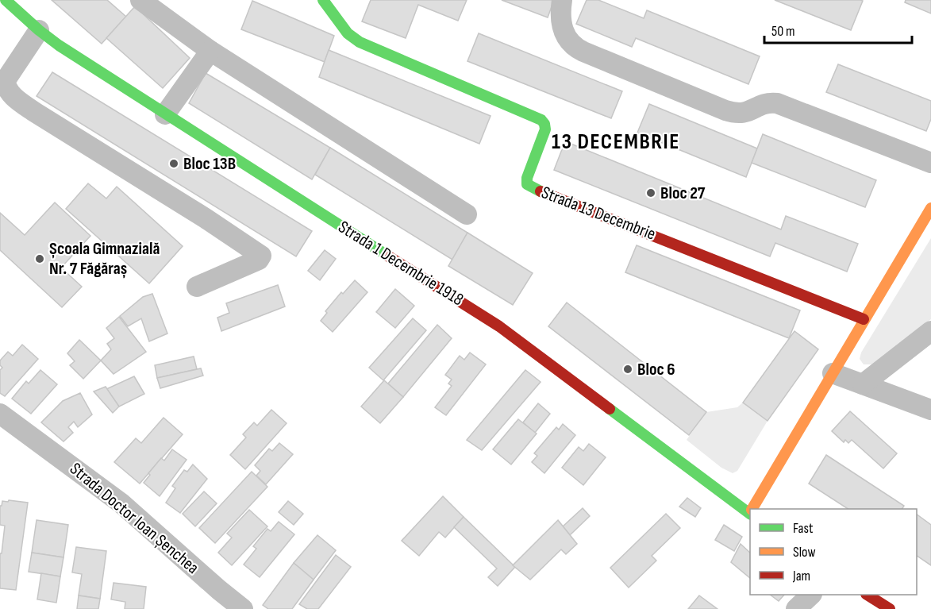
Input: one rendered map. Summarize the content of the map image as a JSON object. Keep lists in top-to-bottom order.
{
  "streets": {
    "street": ["Strada 13 Decembrie", "Strada 1 Decembrie 1918", "Strada Doctor Ioan Șenchea"]
  },
  "districts": ["13 DECEMBRIE"],
  "places": [
    "Bloc 13B",
    "Bloc 27",
    "Școala Gimnazială Nr. 7 Făgăraș",
    "Bloc 6"
  ],
  "legend": ["Fast", "Slow", "Jam"],
  "scale_bar": "50 m"
}
